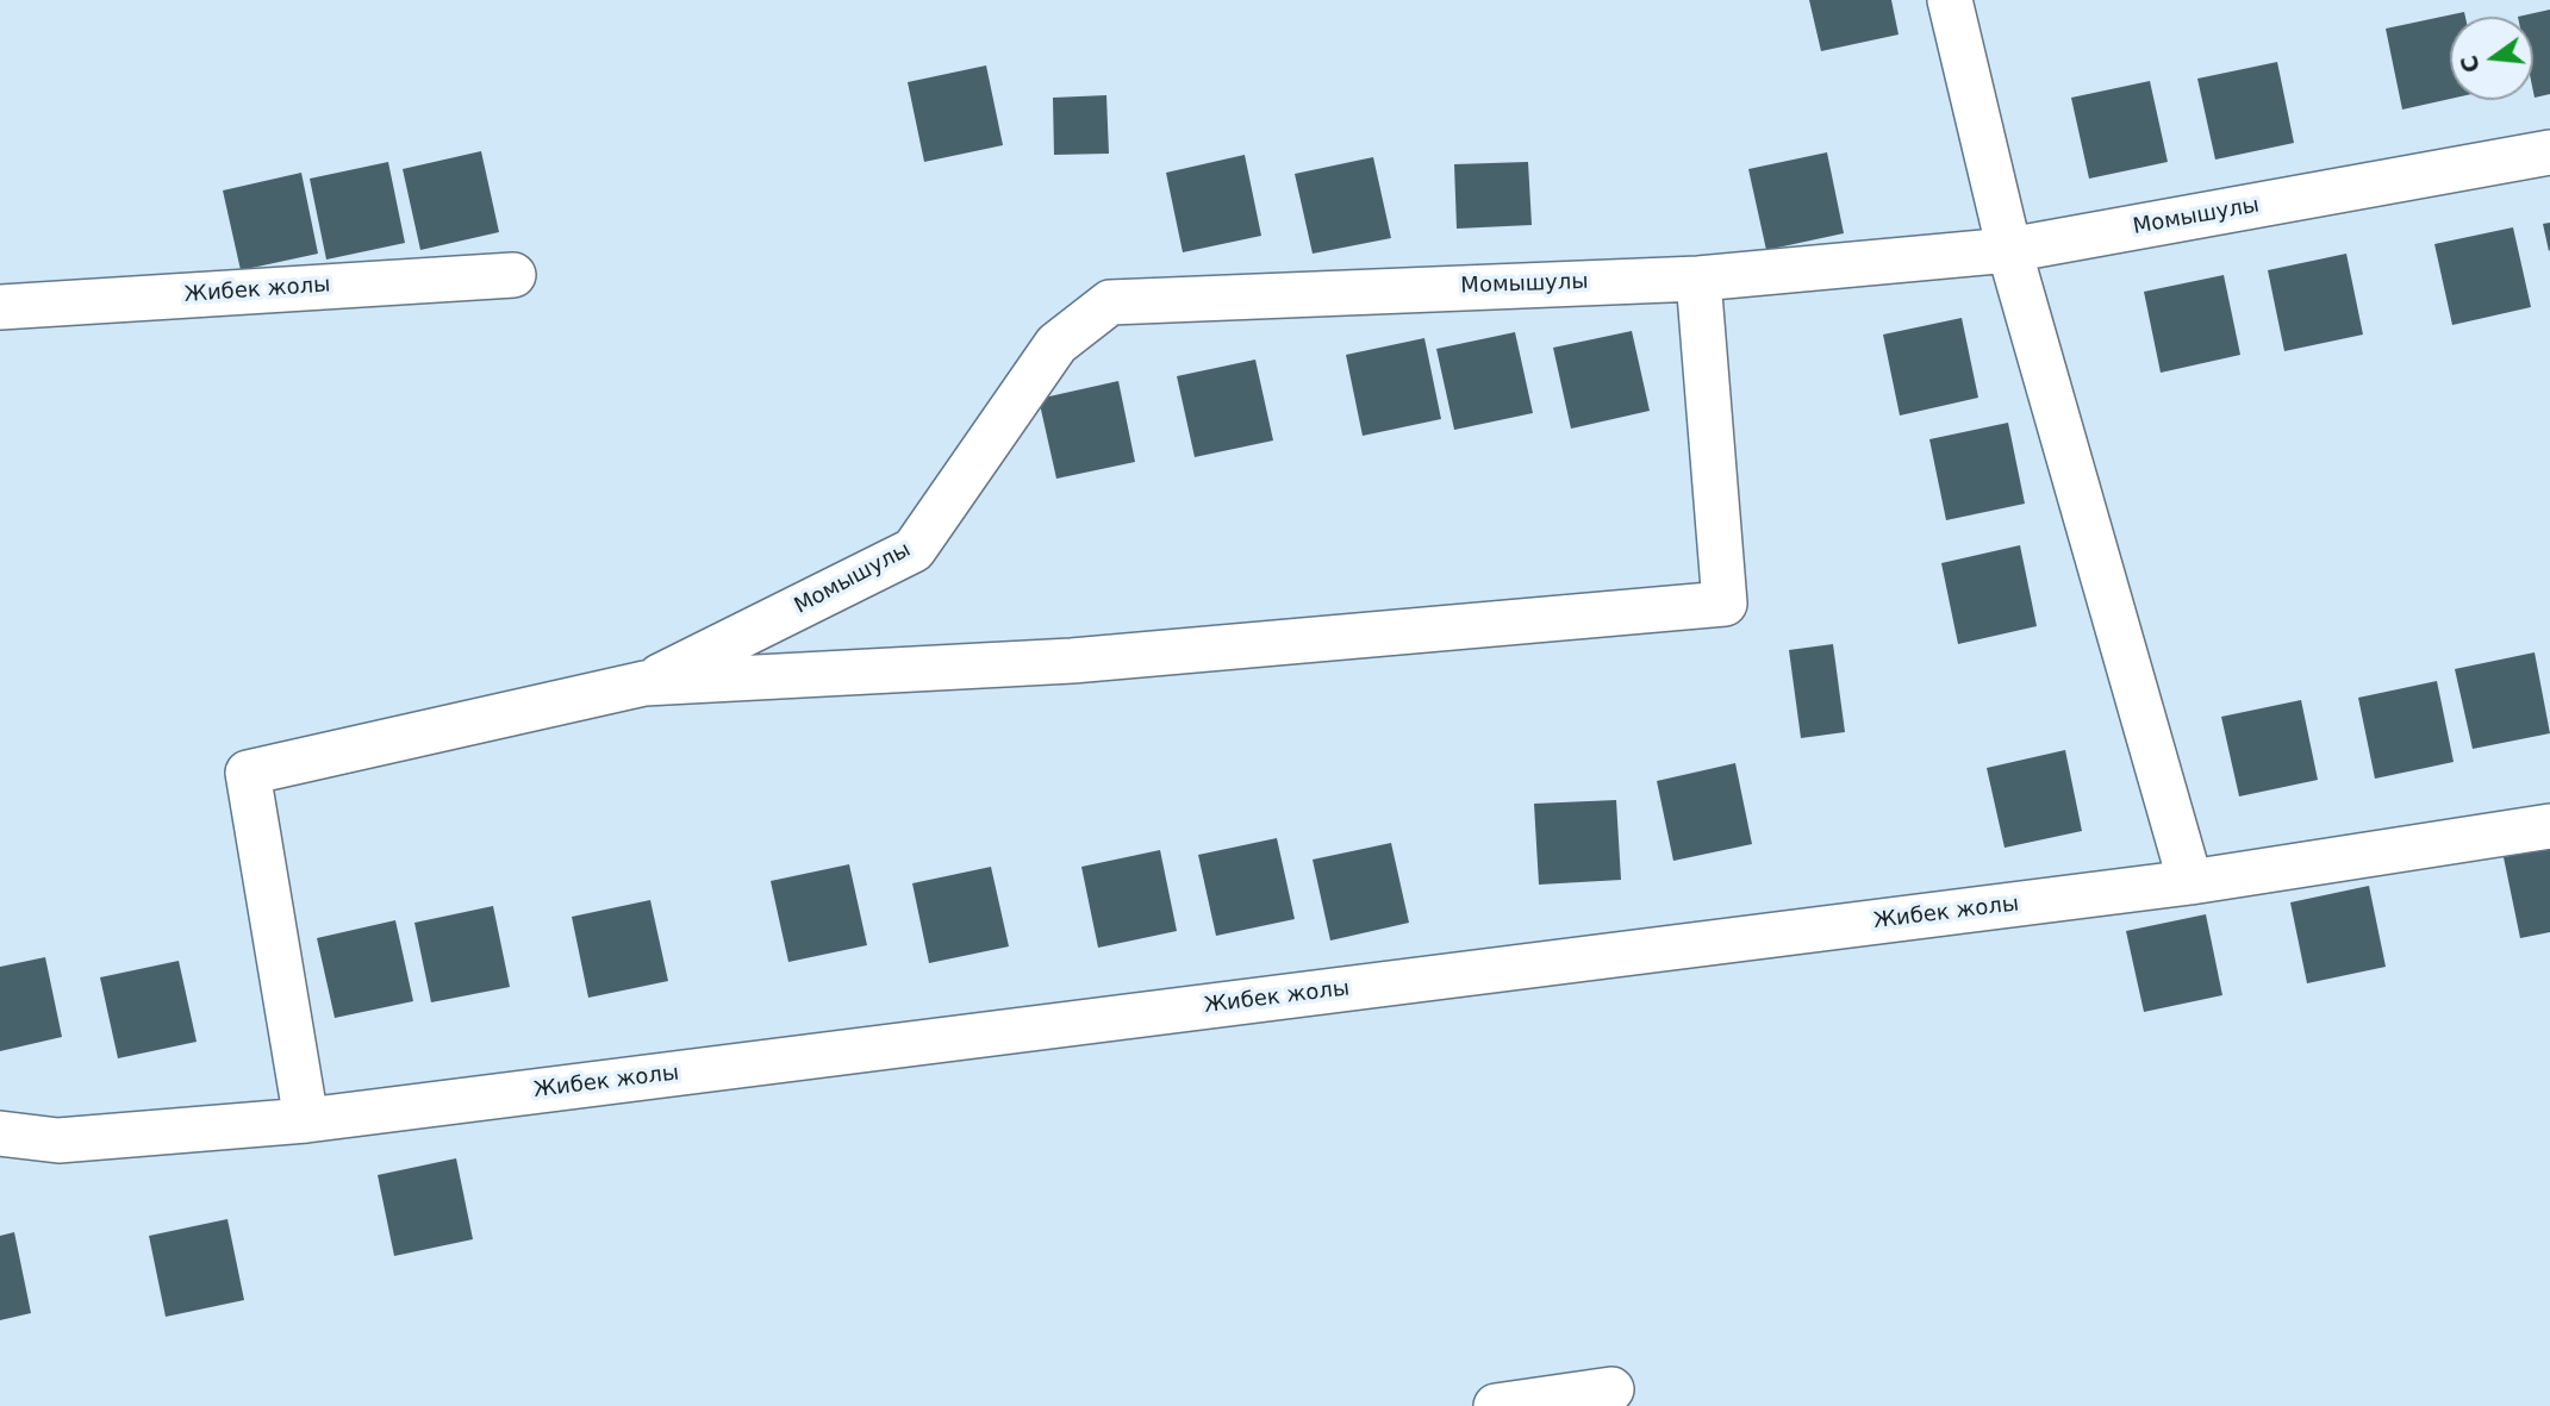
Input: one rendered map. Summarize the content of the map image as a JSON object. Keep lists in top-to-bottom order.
{
  "streets": {
    "street": ["Момышулы", "Жибек жолы"]
  },
  "north": "left"
}
